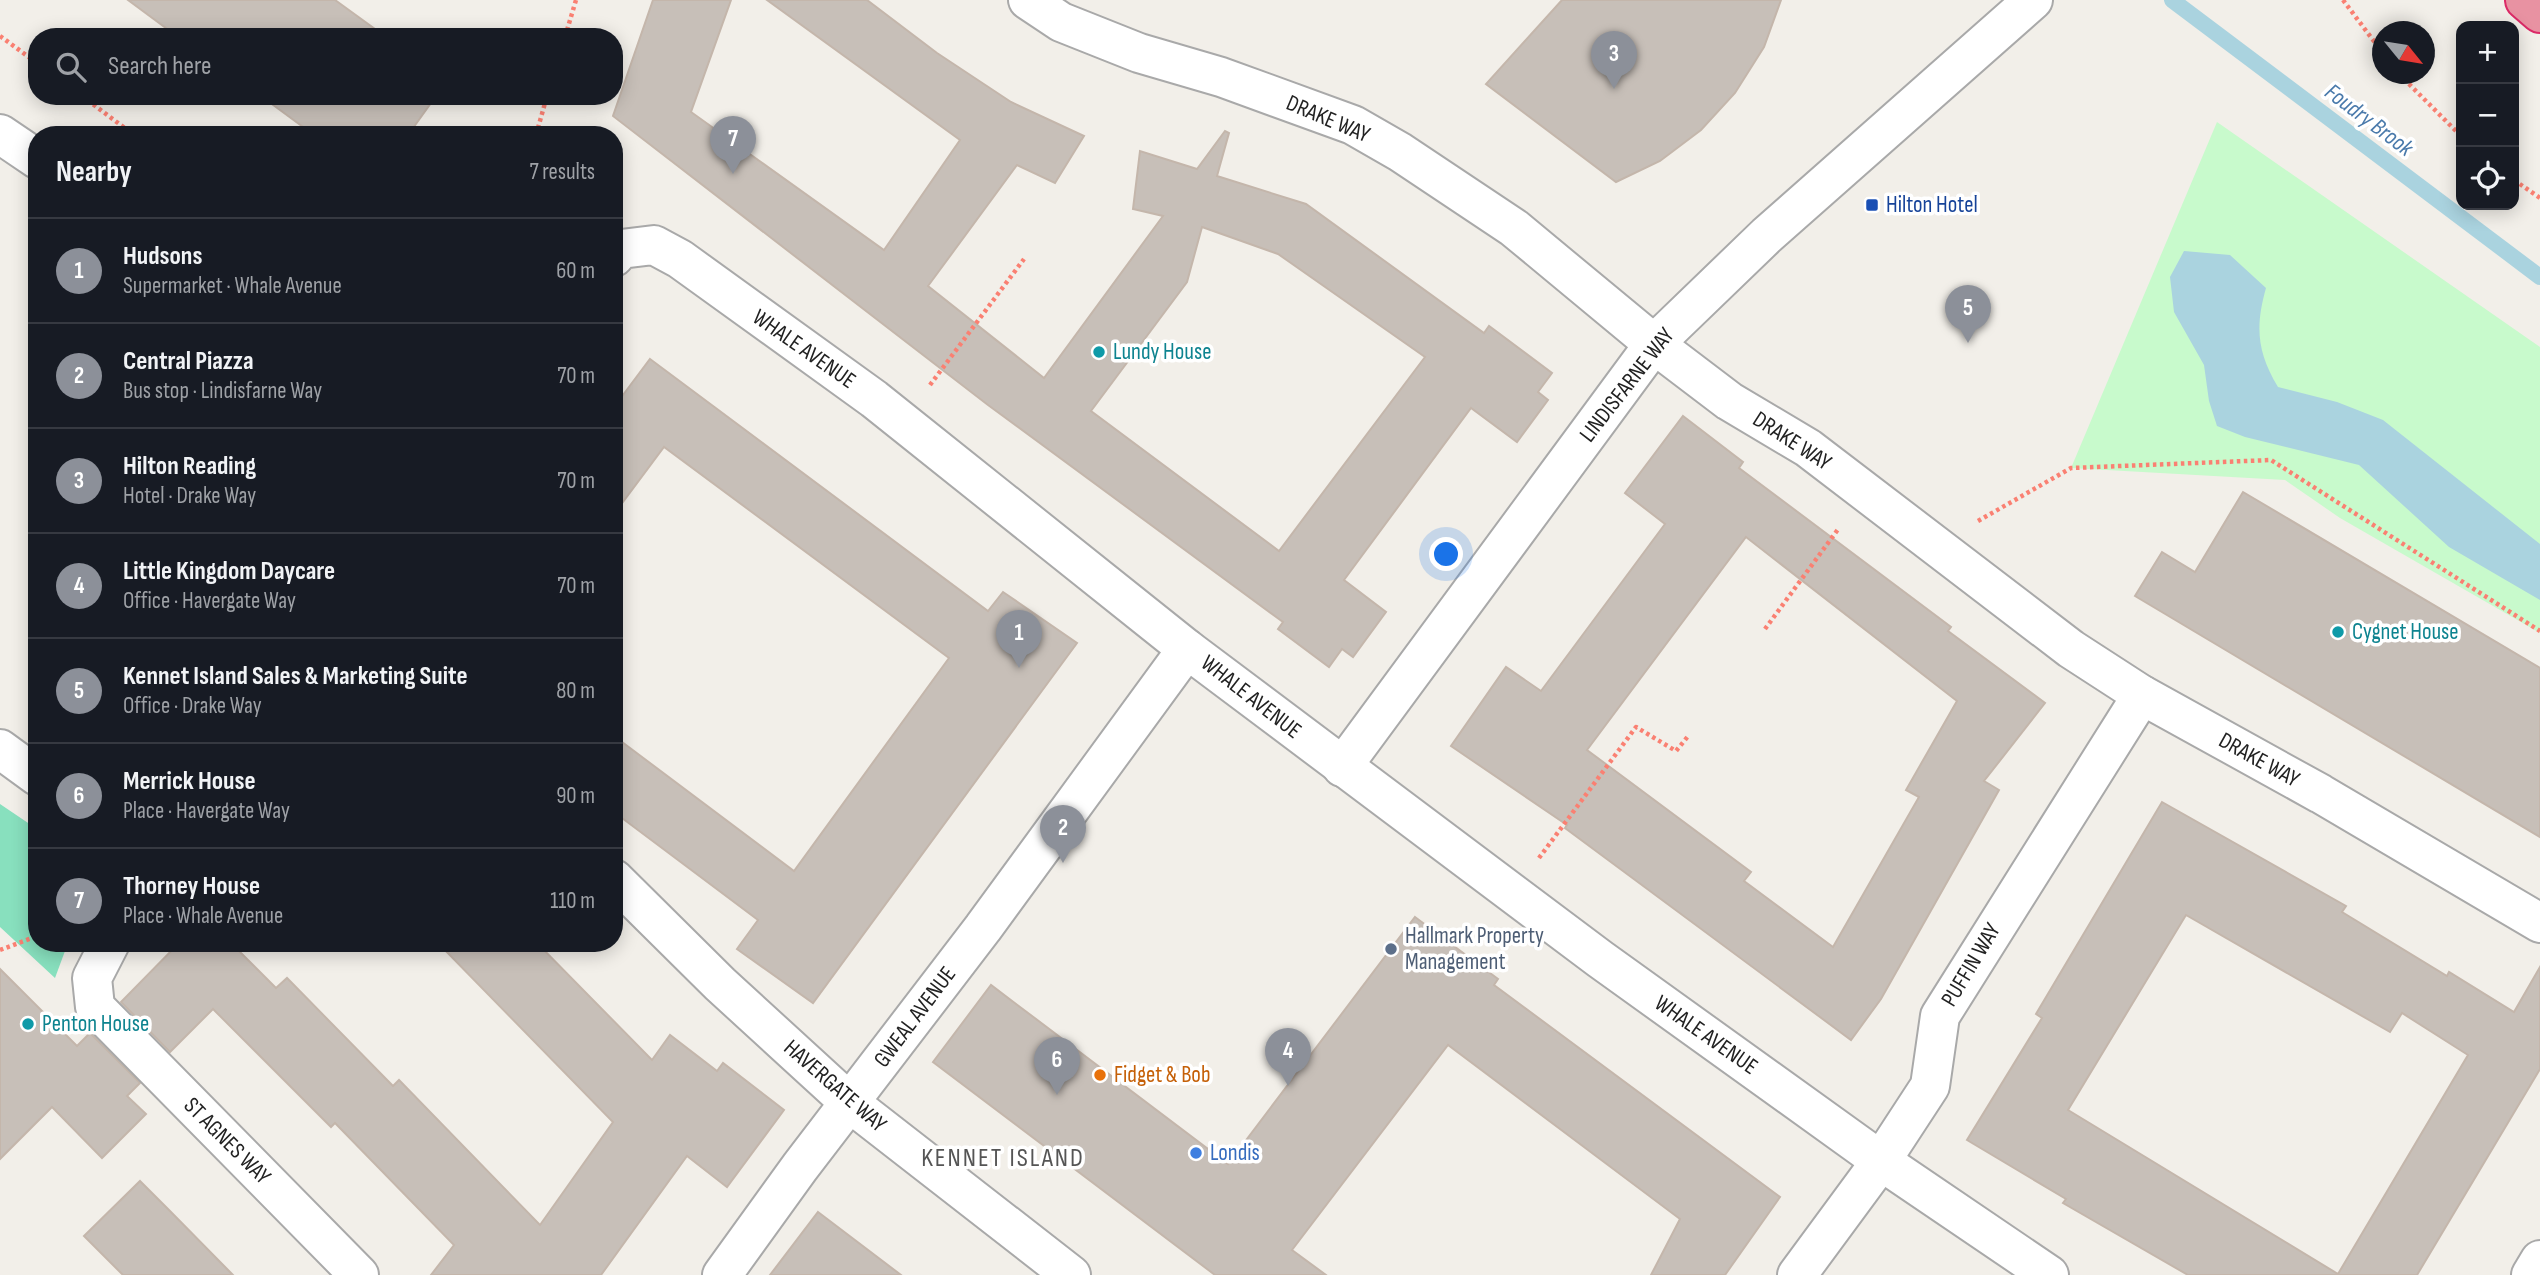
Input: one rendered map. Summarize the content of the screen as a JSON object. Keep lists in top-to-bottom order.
{
  "streets": {
    "street": [
      "DRAKE WAY",
      "WHALE AVENUE",
      "LINDISFARNE WAY",
      "PUFFIN WAY",
      "GWEAL AVENUE",
      "HAVERGATE WAY",
      "ST AGNES WAY"
    ]
  },
  "crossings": [
    ["DRAKE WAY", "LINDISFARNE WAY"],
    ["DRAKE WAY", "PUFFIN WAY"],
    ["WHALE AVENUE", "LINDISFARNE WAY"],
    ["WHALE AVENUE", "PUFFIN WAY"],
    ["WHALE AVENUE", "GWEAL AVENUE"],
    ["GWEAL AVENUE", "HAVERGATE WAY"]
  ],
  "districts": ["KENNET ISLAND"],
  "water": ["Foudry Brook"],
  "places": {
    "transit": ["Hilton Hotel"],
    "other": [
      "Lundy House",
      "Cygnet House",
      "Hallmark Property Management",
      "Penton House",
      "Fidget & Bob",
      "Londis"
    ]
  },
  "north": "bottom right",
  "page": {
    "map_buttons": ["+", "−"],
    "search": "Search here",
    "pins": [
      "3",
      "7",
      "5",
      "1",
      "2",
      "4",
      "6"
    ],
    "heading": ["Nearby", "7 results"],
    "list": [
      {
        "mark": "1",
        "name": "Hudsons",
        "note": "Supermarket · Whale Avenue",
        "value": "60 m"
      },
      {
        "mark": "2",
        "name": "Central Piazza",
        "note": "Bus stop · Lindisfarne Way",
        "value": "70 m"
      },
      {
        "mark": "3",
        "name": "Hilton Reading",
        "note": "Hotel · Drake Way",
        "value": "70 m"
      },
      {
        "mark": "4",
        "name": "Little Kingdom Daycare",
        "note": "Office · Havergate Way",
        "value": "70 m"
      },
      {
        "mark": "5",
        "name": "Kennet Island Sales & Marketing Suite",
        "note": "Office · Drake Way",
        "value": "80 m"
      },
      {
        "mark": "6",
        "name": "Merrick House",
        "note": "Place · Havergate Way",
        "value": "90 m"
      },
      {
        "mark": "7",
        "name": "Thorney House",
        "note": "Place · Whale Avenue",
        "value": "110 m"
      }
    ]
  }
}
